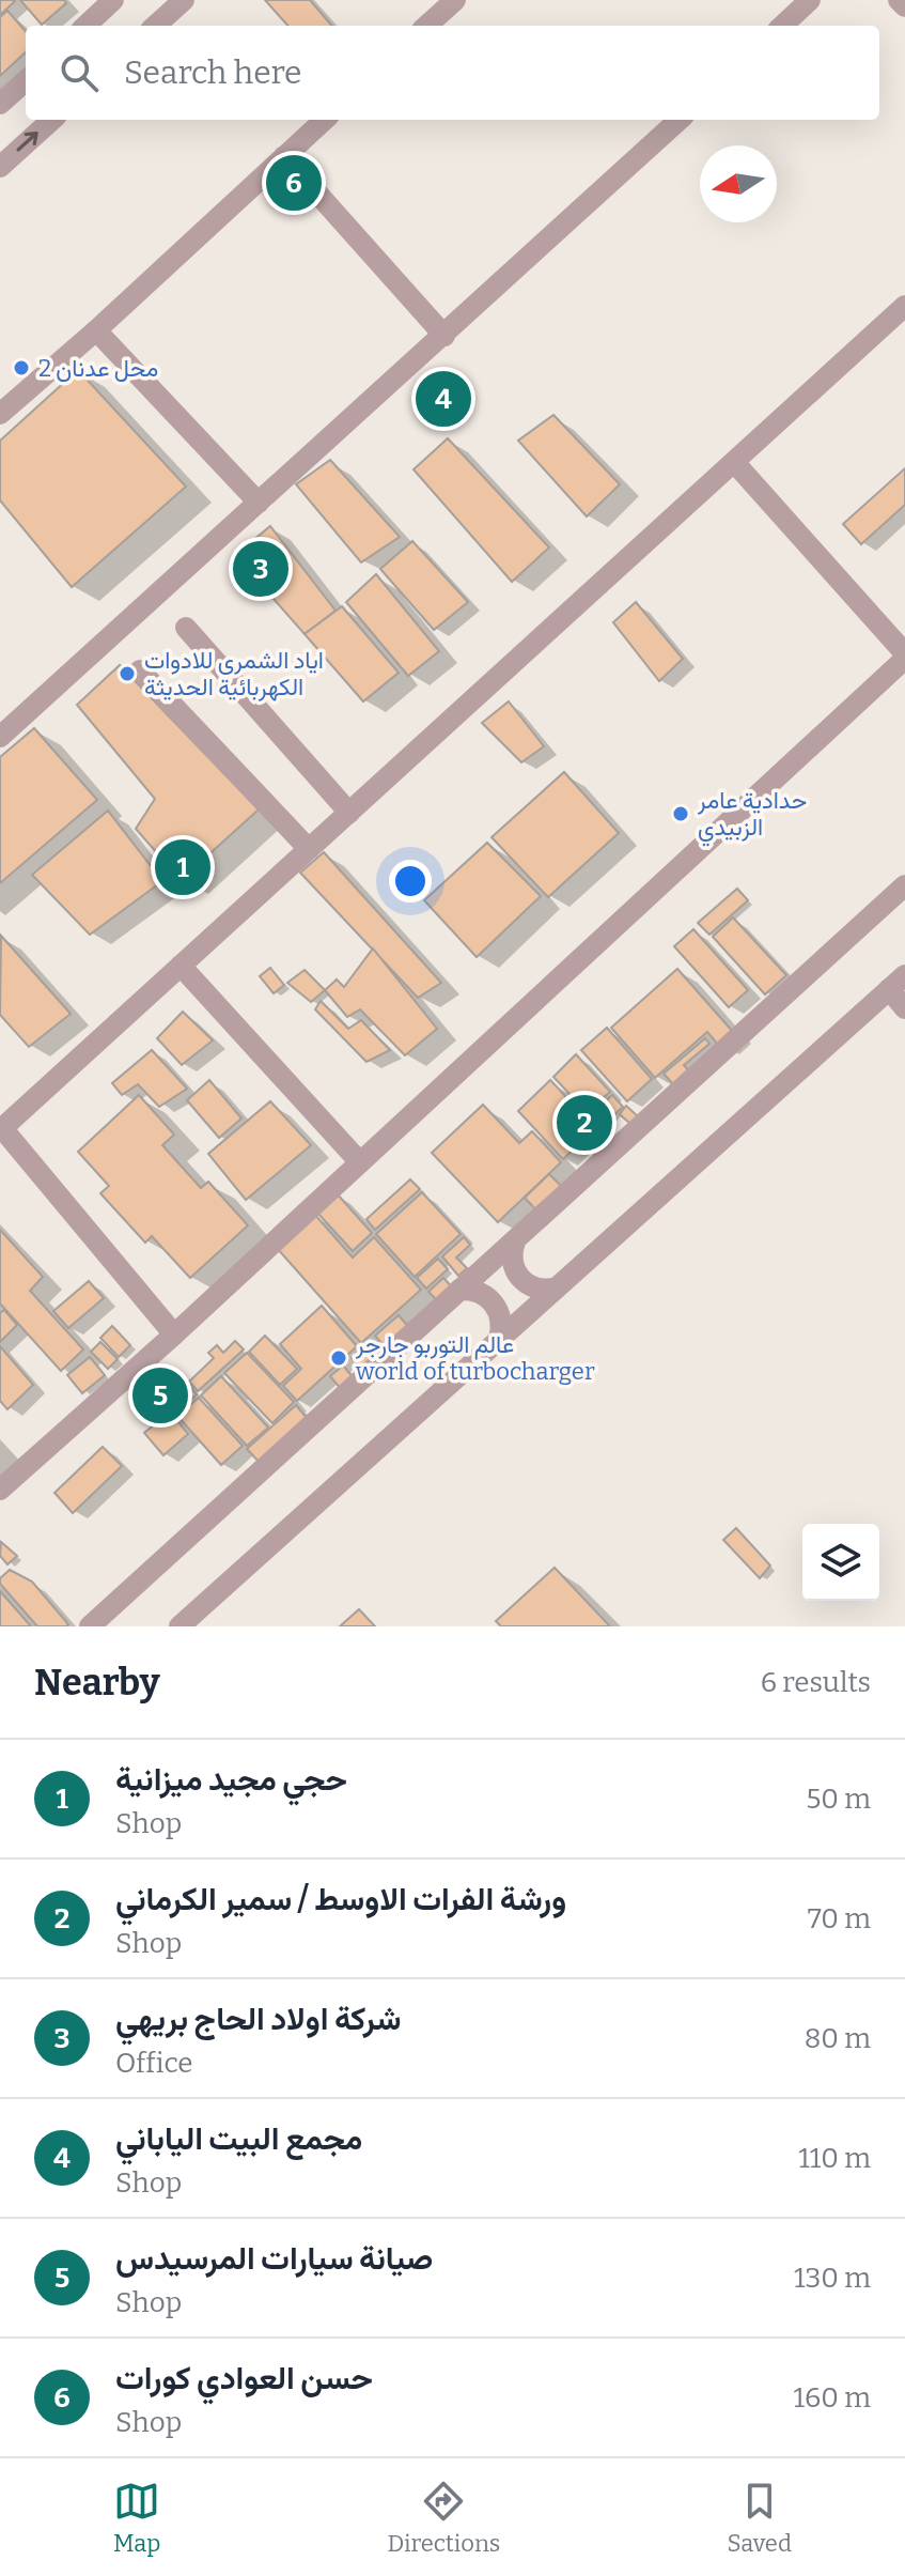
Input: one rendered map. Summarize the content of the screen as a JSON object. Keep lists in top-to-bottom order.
{
  "places": [
    "محل عدنان 2",
    "اياد الشمري للادوات الكهربائية الحديثة",
    "حدادية عامر الزبيدي",
    "عالم التوربو جارجر world of turbocharger"
  ],
  "north": "left",
  "page": {
    "search": "Search here",
    "pins": [
      "6",
      "4",
      "3",
      "1",
      "2",
      "5"
    ],
    "heading": ["Nearby", "6 results"],
    "list": [
      {
        "mark": "1",
        "name": "حجي مجيد ميزانية",
        "note": "Shop",
        "value": "50 m"
      },
      {
        "mark": "2",
        "name": "ورشة الفرات الاوسط / سمير الكرماني",
        "note": "Shop",
        "value": "70 m"
      },
      {
        "mark": "3",
        "name": "شركة اولاد الحاج بريهي",
        "note": "Office",
        "value": "80 m"
      },
      {
        "mark": "4",
        "name": "مجمع البيت الياباني",
        "note": "Shop",
        "value": "110 m"
      },
      {
        "mark": "5",
        "name": "صيانة سيارات المرسيدس",
        "note": "Shop",
        "value": "130 m"
      },
      {
        "mark": "6",
        "name": "حسن العوادي كورات",
        "note": "Shop",
        "value": "160 m"
      }
    ],
    "nav": ["Map", "Directions", "Saved"]
  }
}
